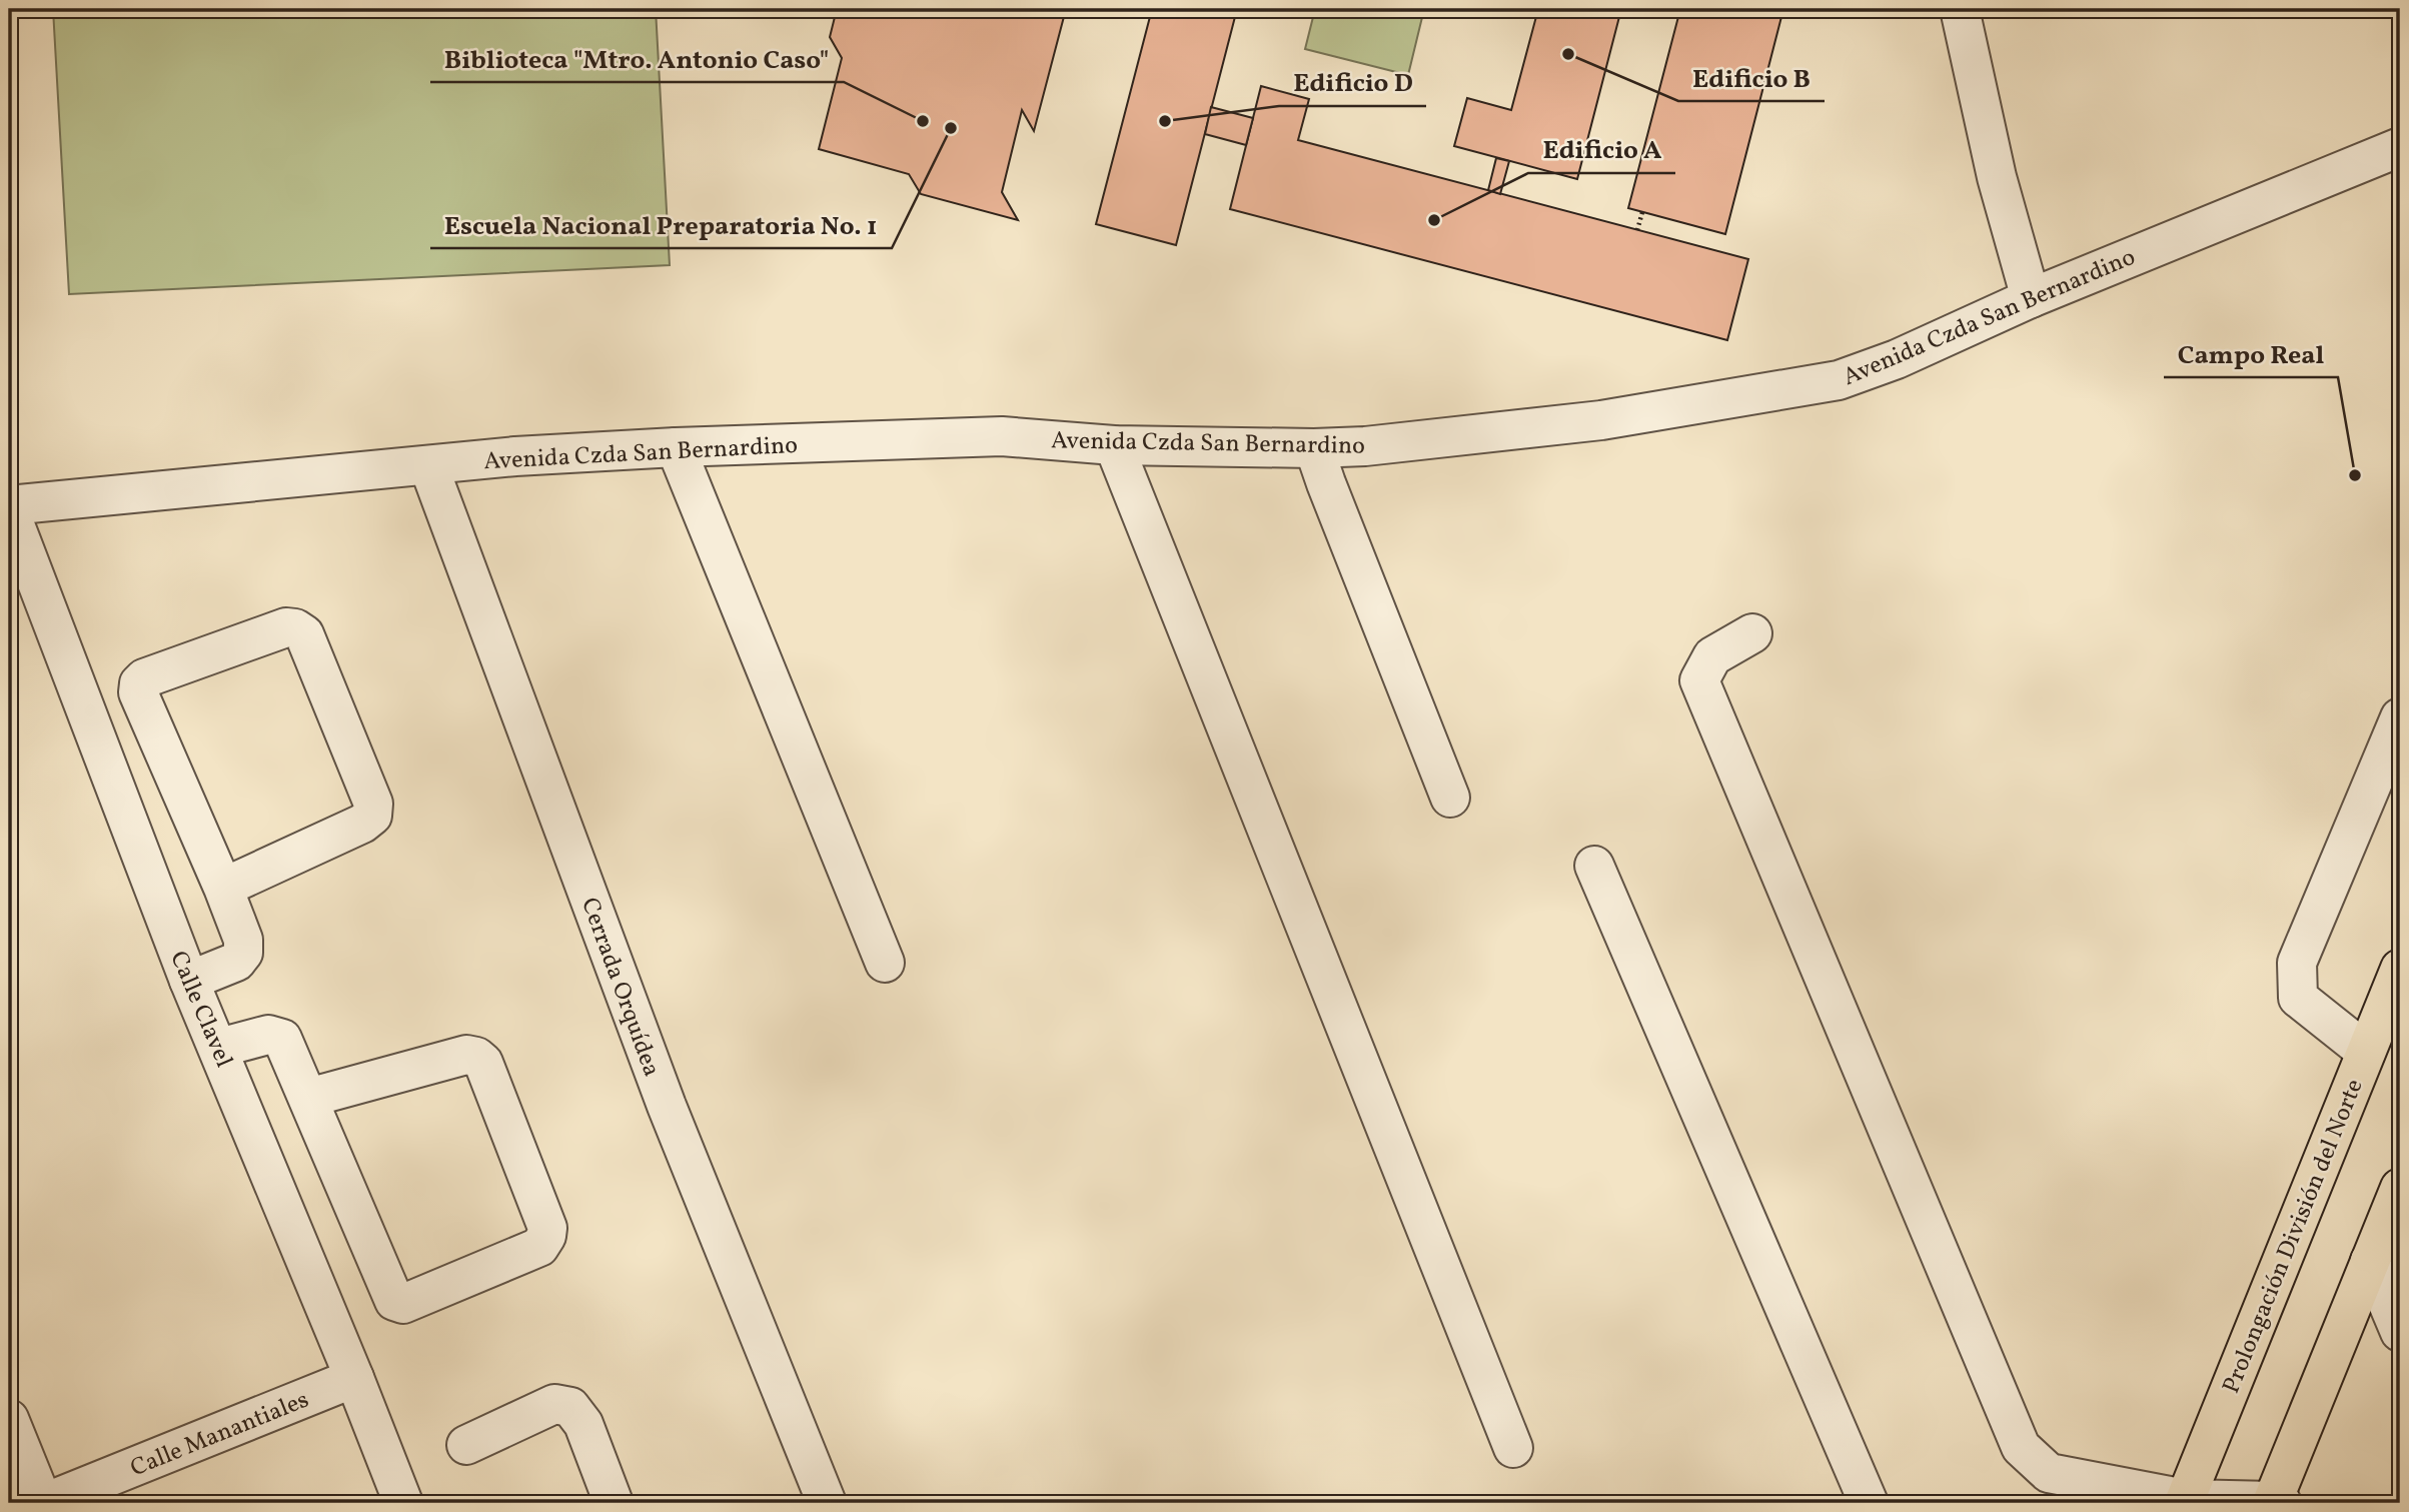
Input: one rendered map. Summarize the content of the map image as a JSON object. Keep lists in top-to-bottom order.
{
  "streets": {
    "main road": ["Prolongación División del Norte"],
    "street": [
      "Avenida Czda San Bernardino",
      "Cerrada Orquídea",
      "Calle Clavel",
      "Calle Manantiales"
    ]
  },
  "crossings": [
    ["Avenida Czda San Bernardino", "Cerrada Orquídea"],
    ["Avenida Czda San Bernardino", "Calle Clavel"],
    ["Calle Clavel", "Calle Manantiales"]
  ],
  "places": [
    "Edificio B",
    "Biblioteca \"Mtro. Antonio Caso\"",
    "Edificio D",
    "Escuela Nacional Preparatoria No. 1",
    "Edificio A",
    "Campo Real"
  ]
}
